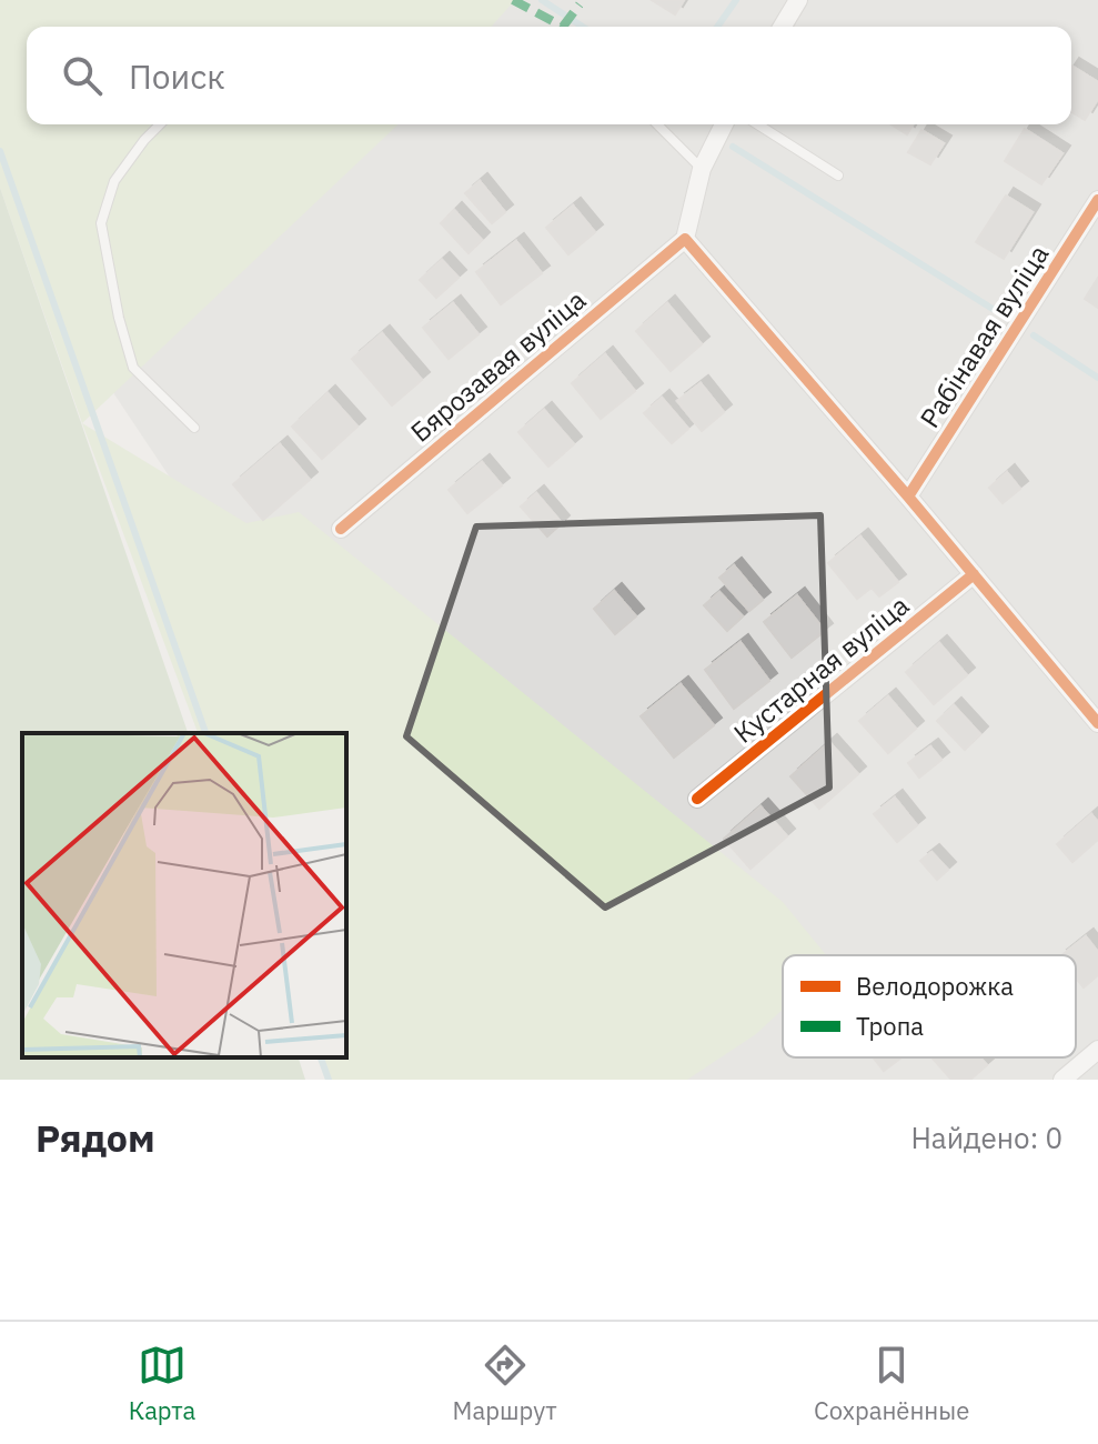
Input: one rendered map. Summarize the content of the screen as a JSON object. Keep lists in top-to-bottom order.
{
  "streets": {
    "street": ["Рабінавая вуліца", "Бярозавая вуліца", "Кустарная вуліца"]
  },
  "legend": ["Велодорожка", "Тропа"],
  "page": {
    "search": "Поиск",
    "heading": ["Рядом", "Найдено: 0"],
    "nav": ["Карта", "Маршрут", "Сохранённые"]
  }
}
